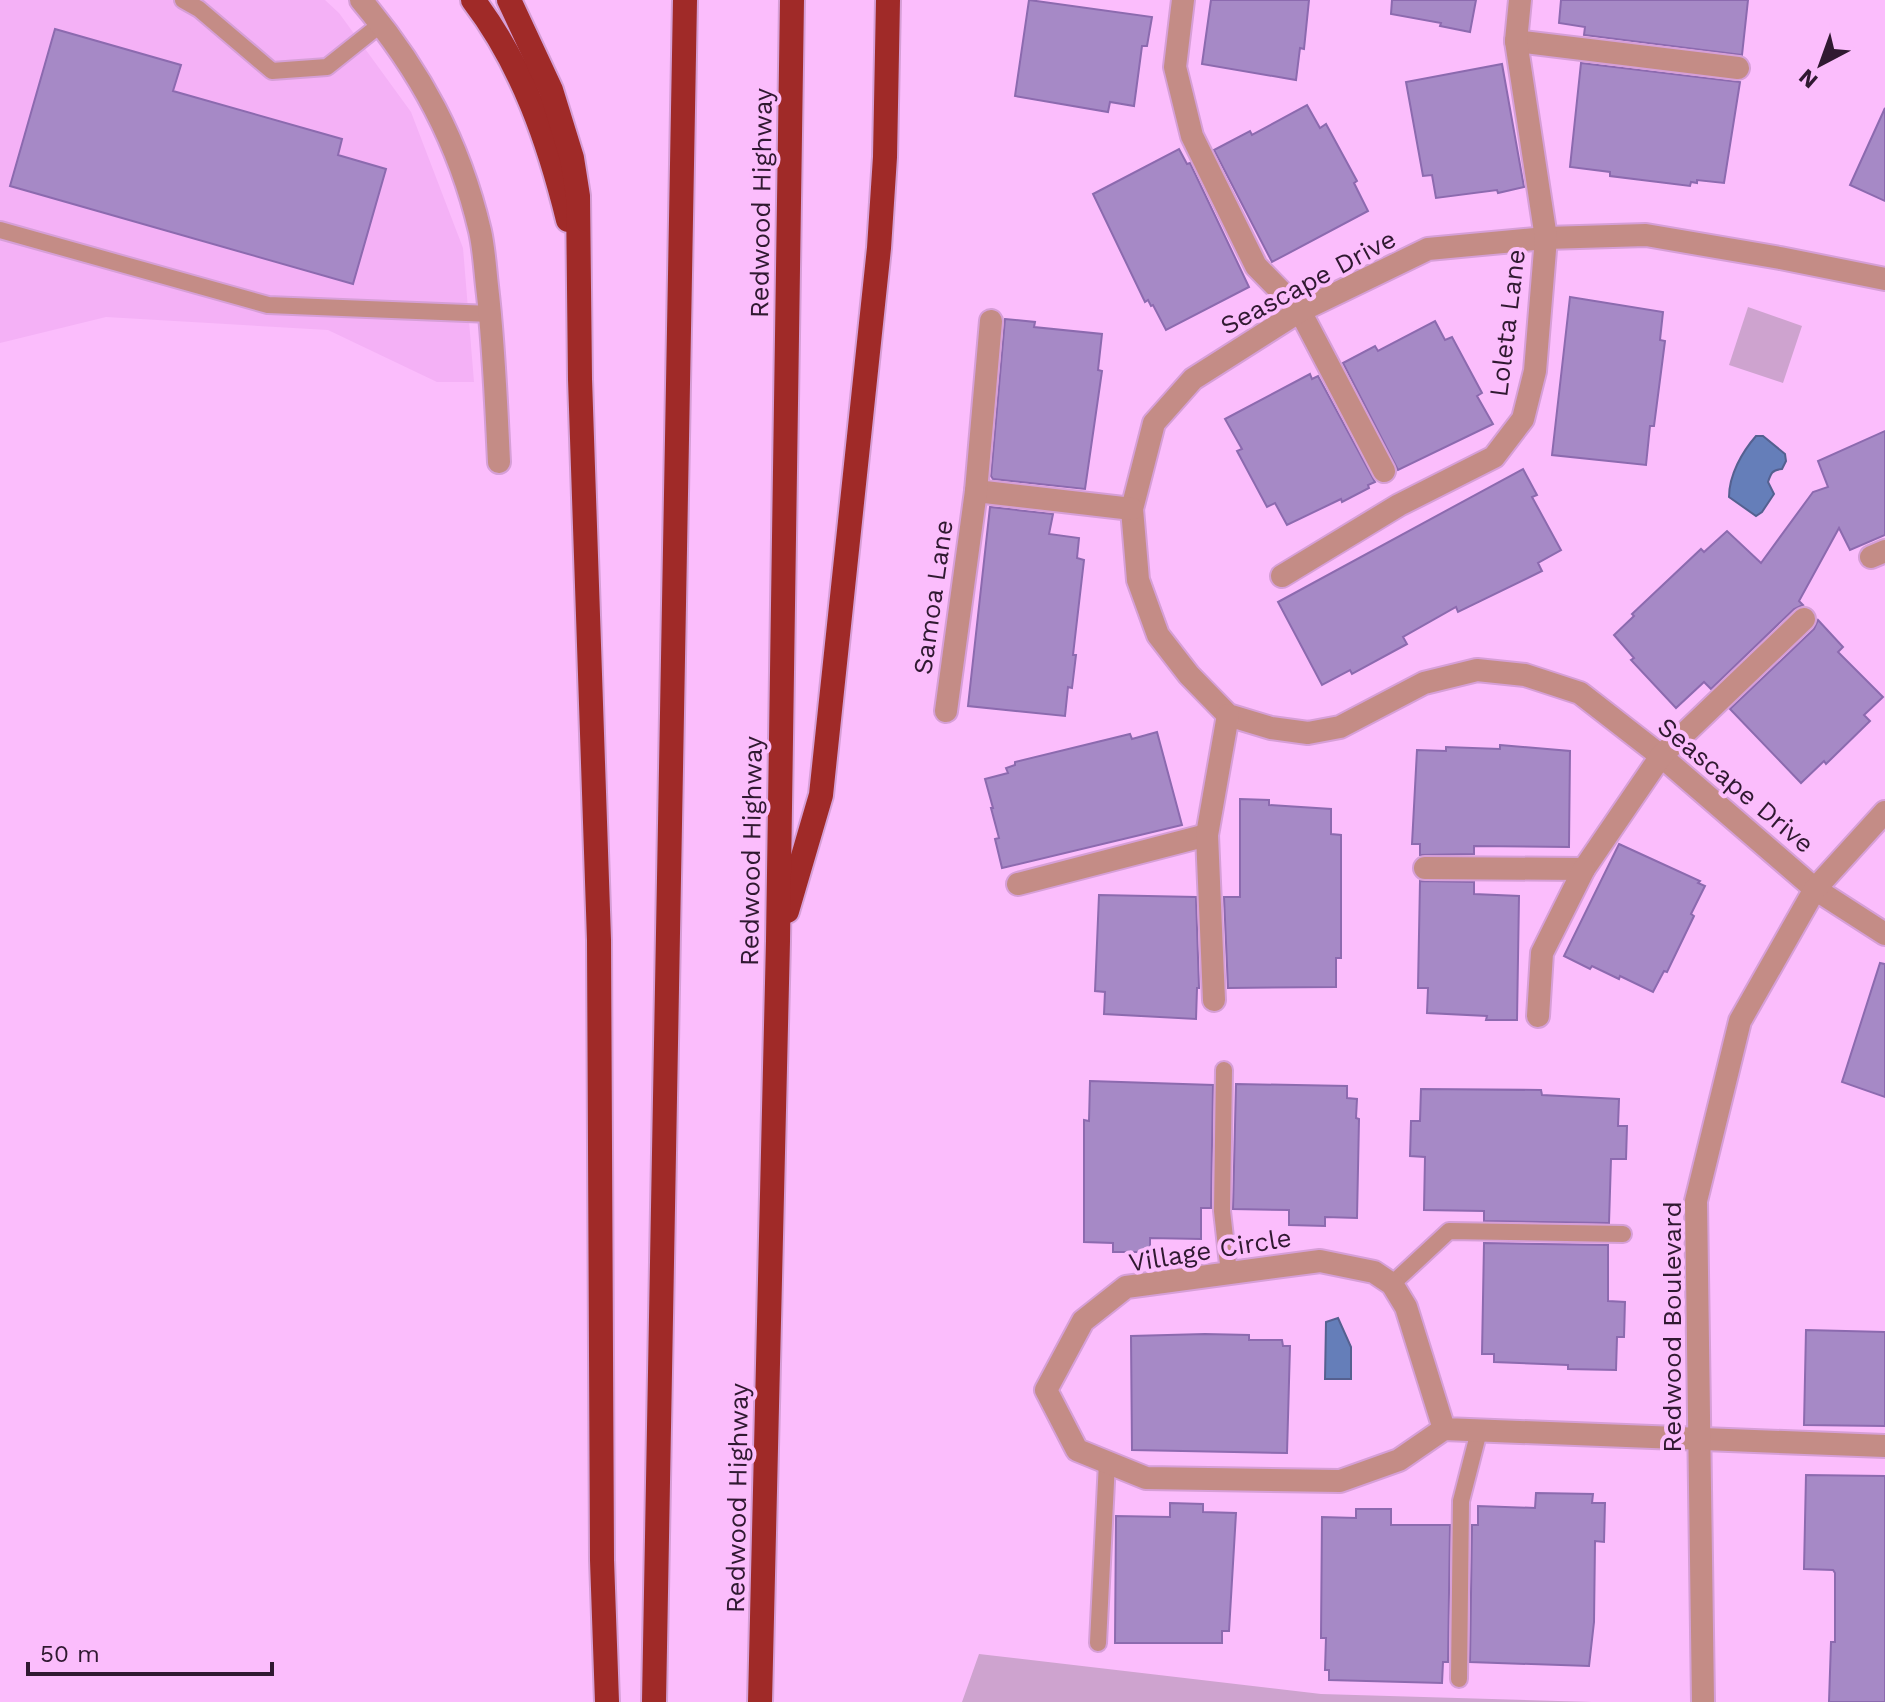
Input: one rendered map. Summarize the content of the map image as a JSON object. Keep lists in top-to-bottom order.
{
  "streets": {
    "highway": ["Redwood Highway"],
    "street": [
      "Seascape Drive",
      "Loleta Lane",
      "Samoa Lane",
      "Village Circle",
      "Redwood Boulevard"
    ]
  },
  "crossings": [
    ["Seascape Drive", "Loleta Lane"],
    ["Seascape Drive", "Samoa Lane"],
    ["Seascape Drive", "Redwood Boulevard"]
  ],
  "scale_bar": "50 m",
  "north": "bottom left"
}
